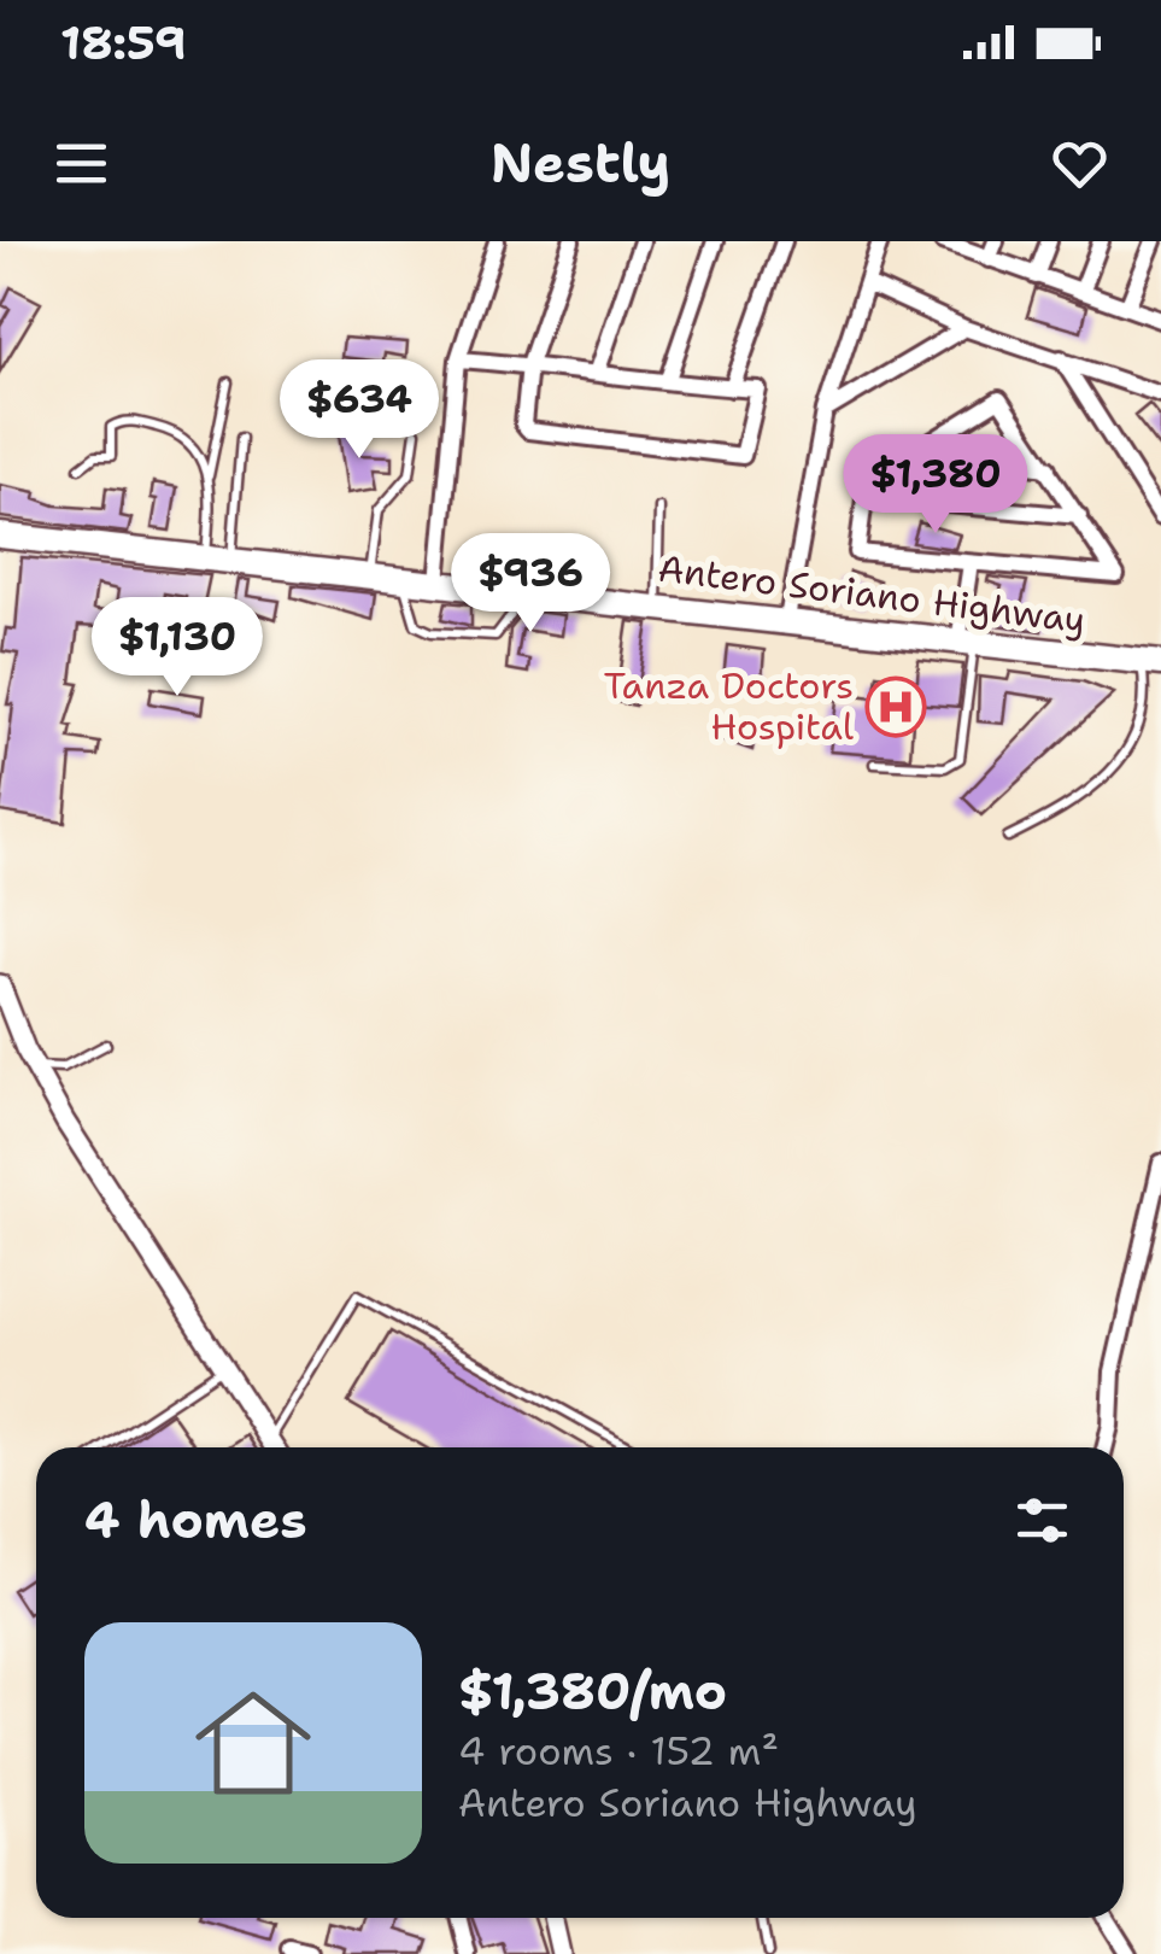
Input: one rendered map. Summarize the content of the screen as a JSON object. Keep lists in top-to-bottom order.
{
  "streets": {
    "main road": ["Antero Soriano Highway"]
  },
  "places": {
    "hospital": ["Tanza Doctors Hospital"]
  },
  "page": {
    "status": "18:59",
    "header": "Nestly",
    "price": [
      "$634",
      "$1,380",
      "$936",
      "$1,130"
    ],
    "heading": "4 homes",
    "list": [
      {
        "name": "$1,380/mo",
        "note": "4 rooms · 152 m² · Antero Soriano Highway"
      }
    ]
  }
}
